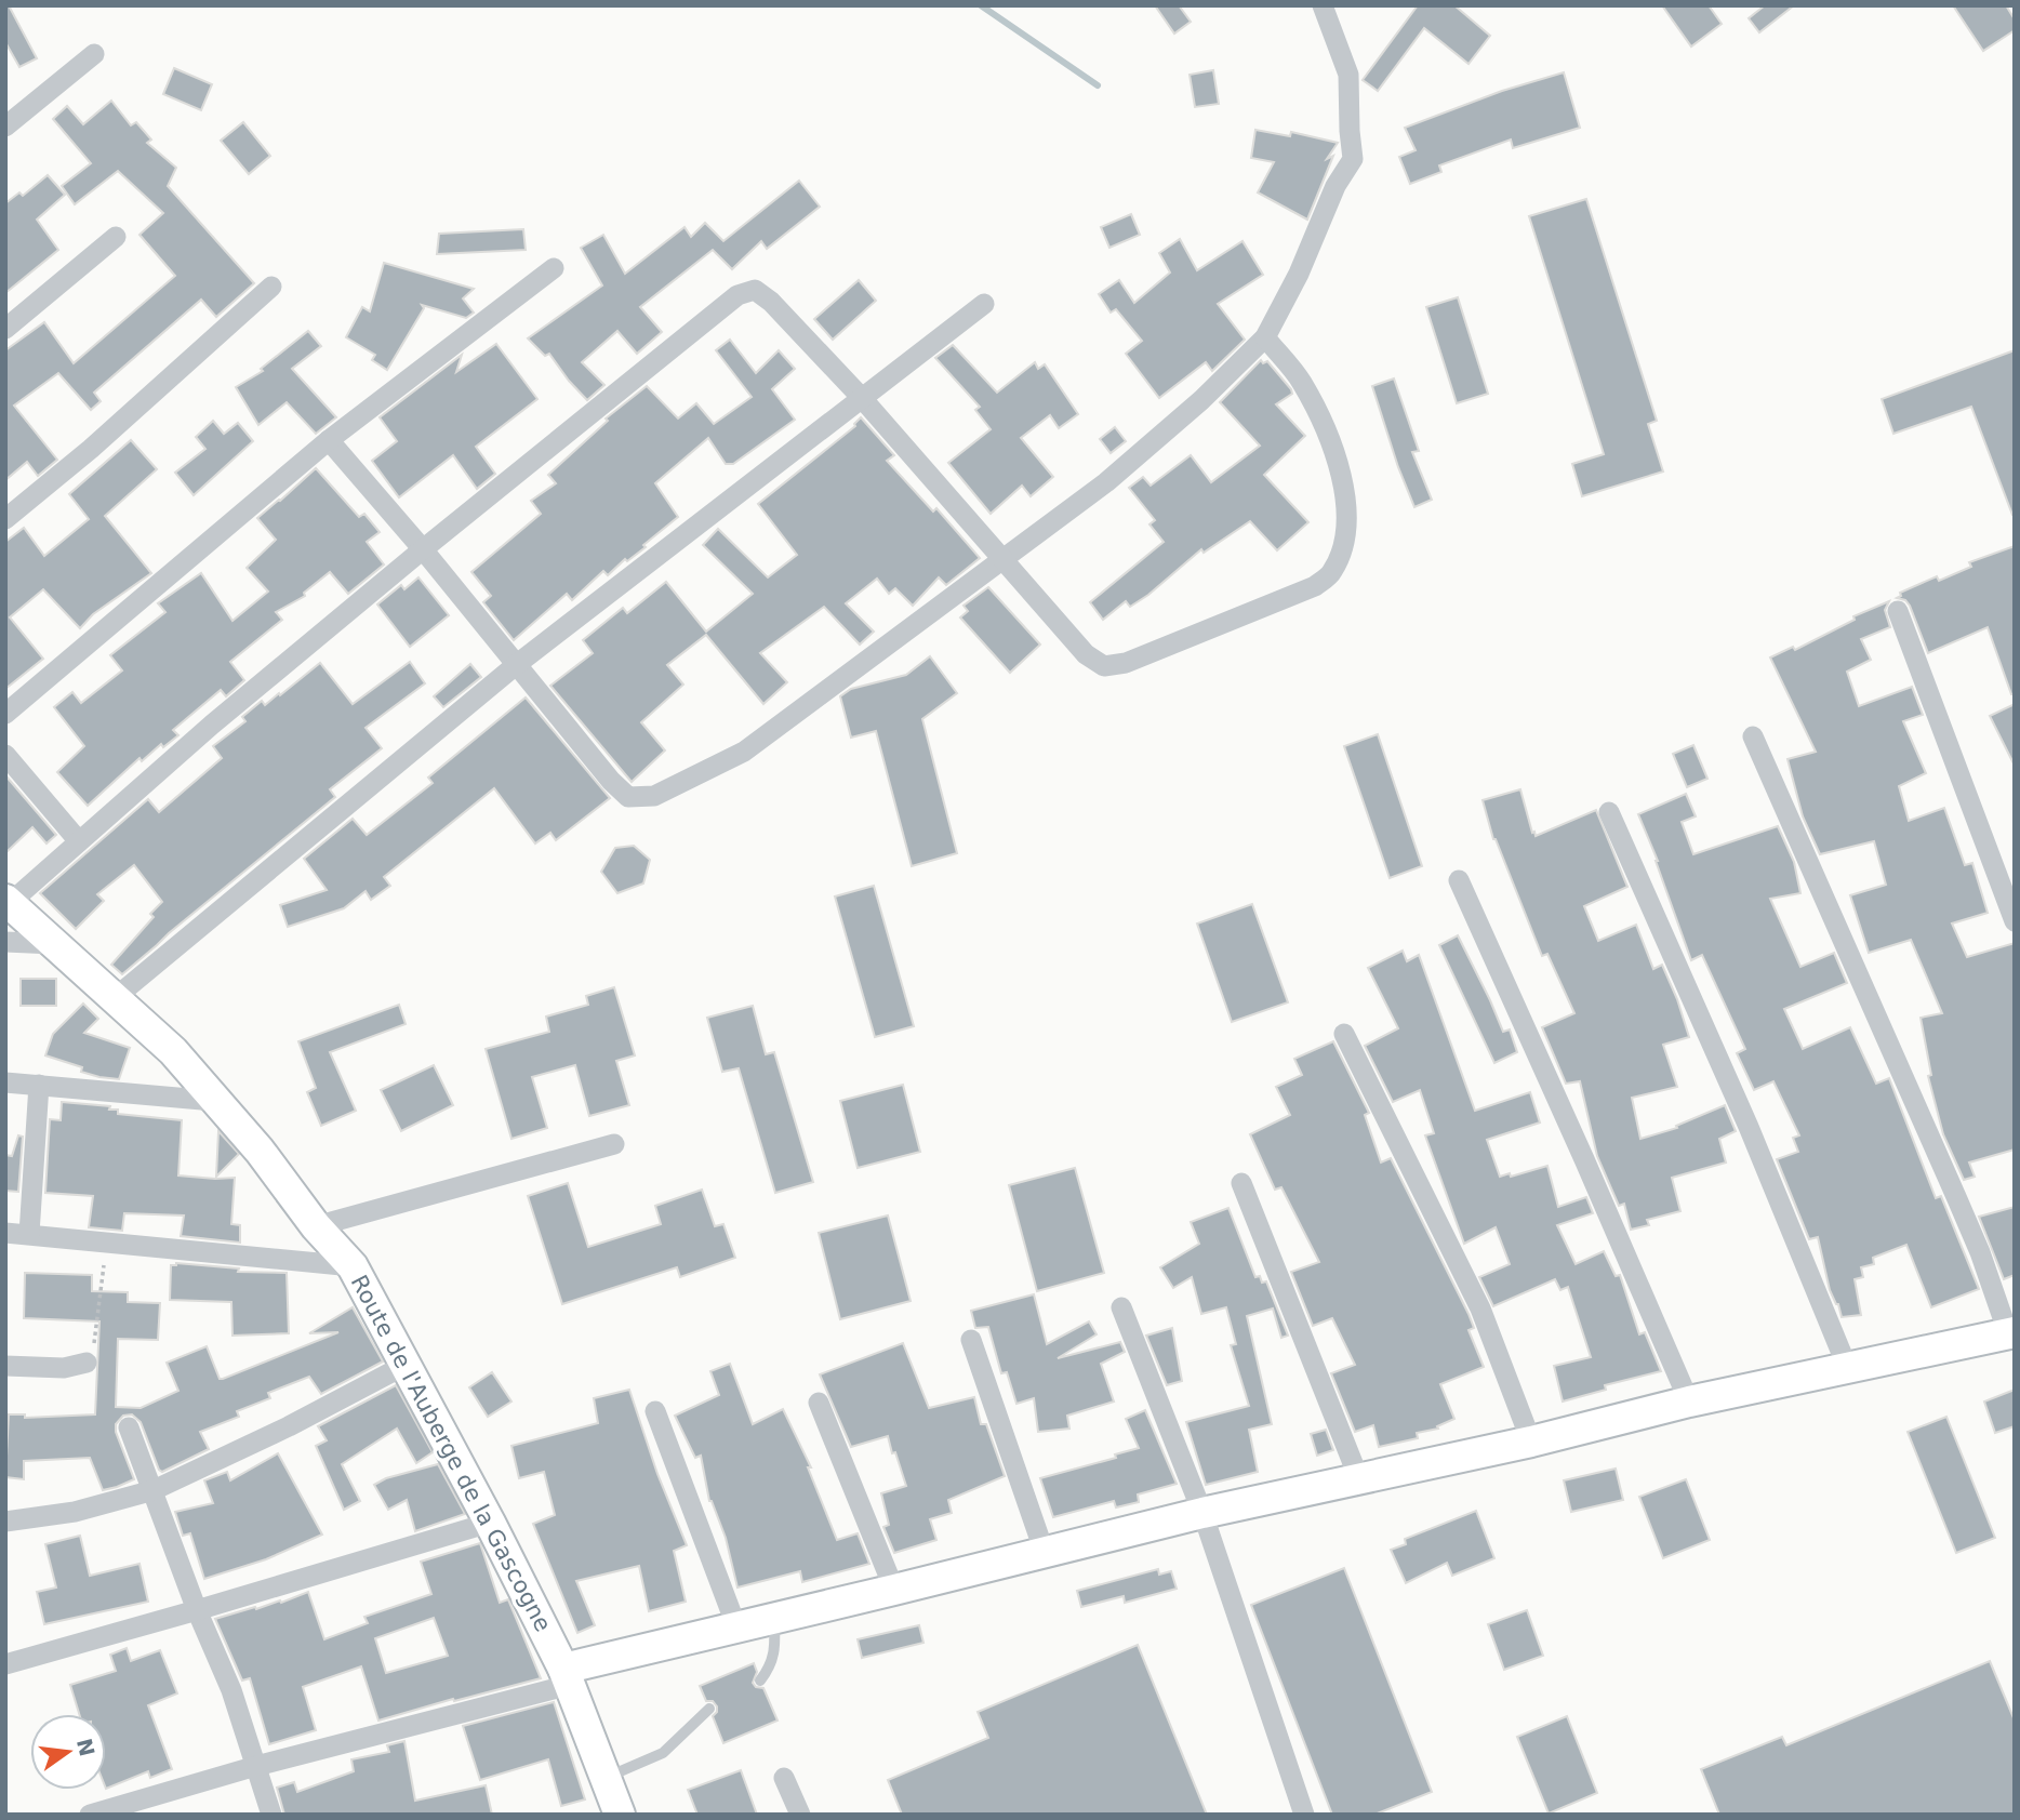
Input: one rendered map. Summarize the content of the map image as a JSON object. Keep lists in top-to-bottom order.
{
  "streets": {
    "street": ["Route de l'Auberge de la Gascogne"]
  },
  "north": "right"
}
